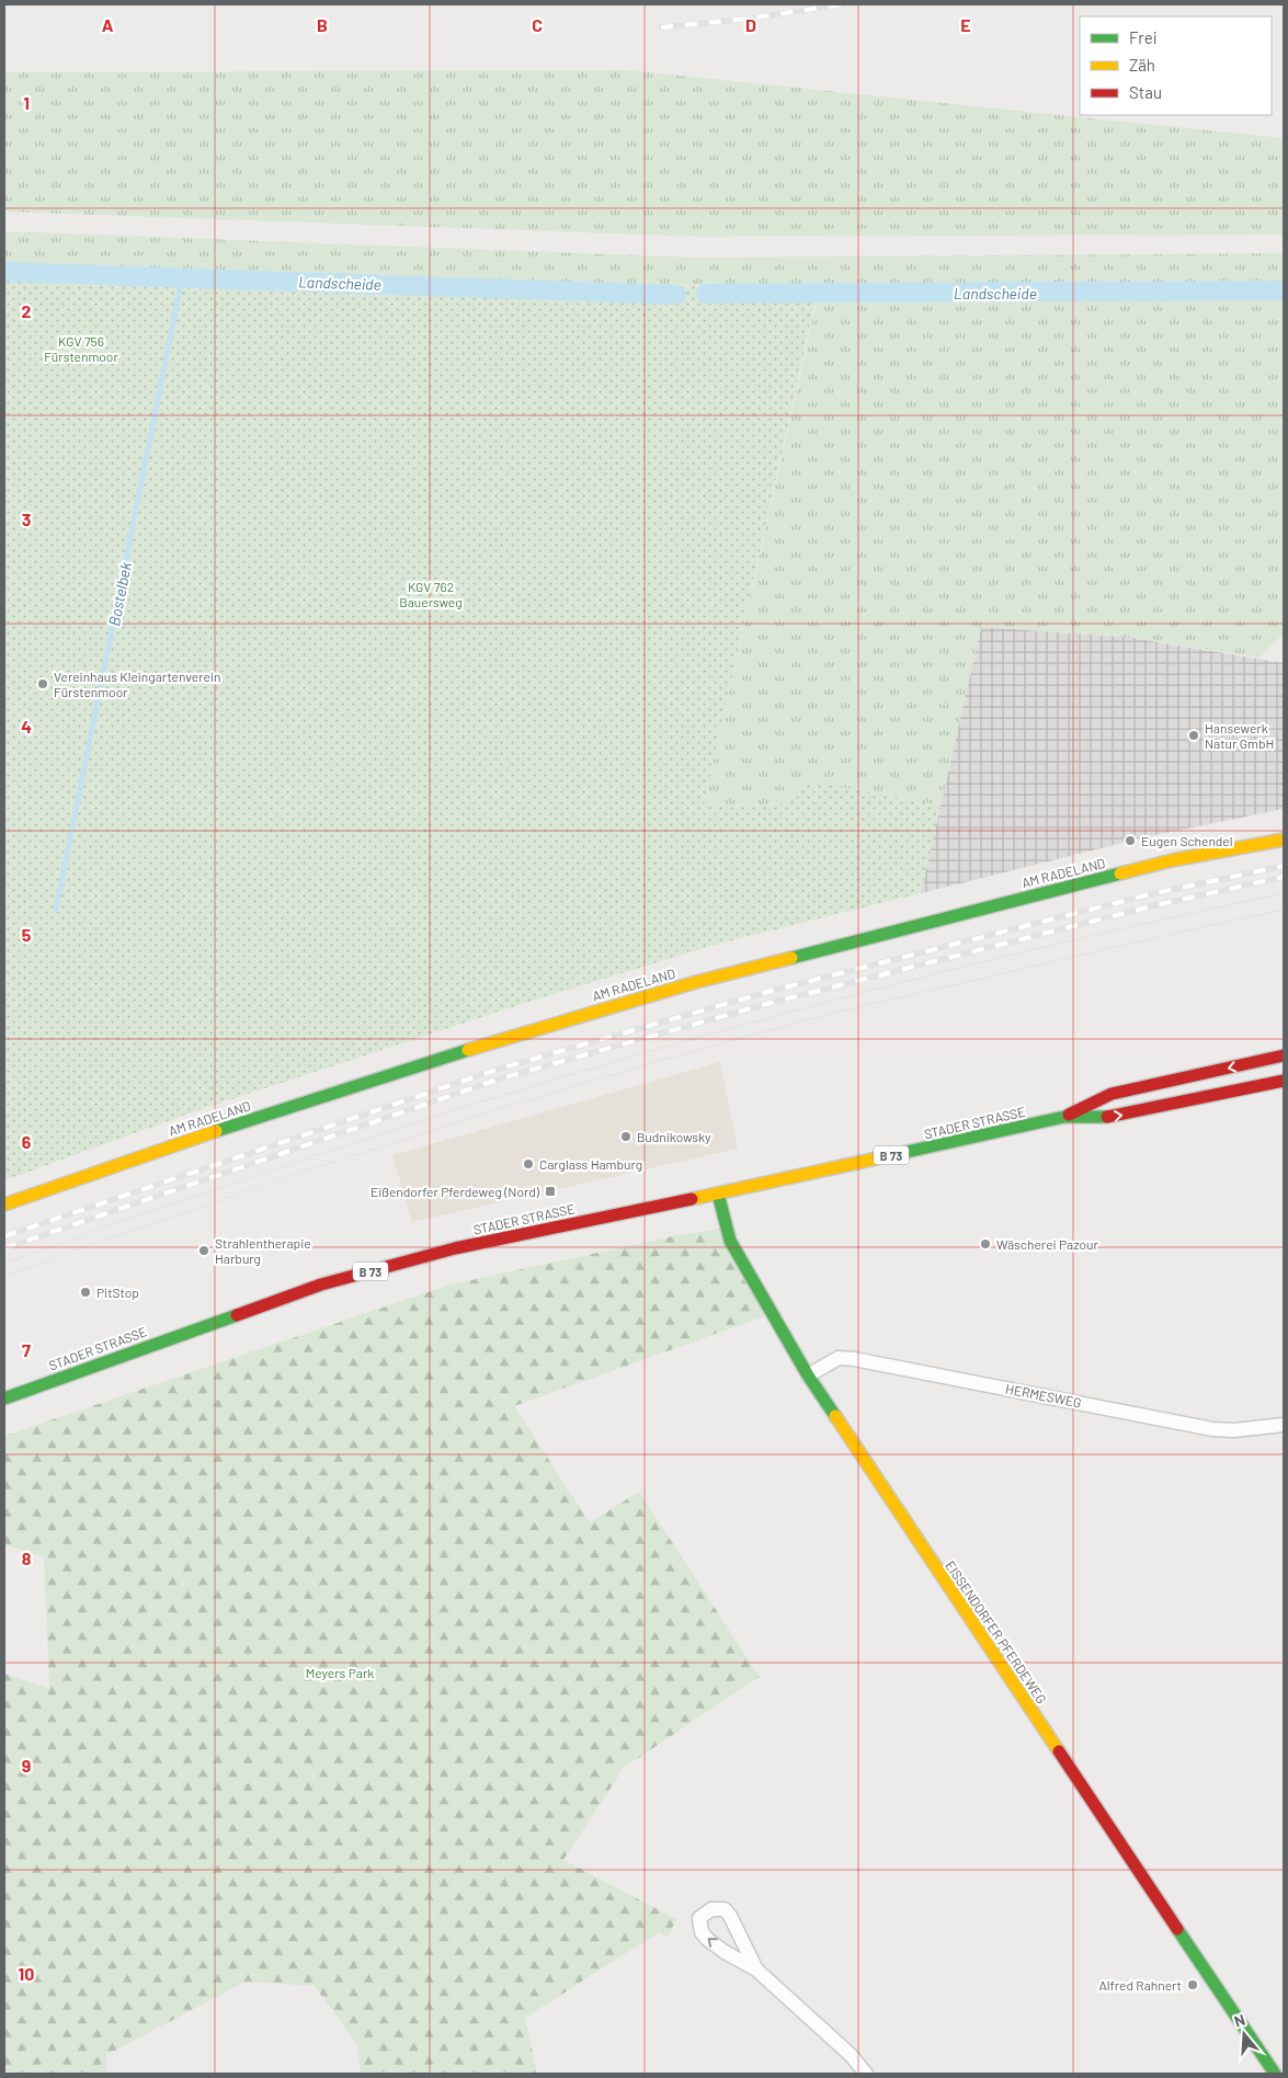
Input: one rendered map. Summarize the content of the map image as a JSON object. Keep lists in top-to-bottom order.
{
  "streets": {
    "street": [
      "AM RADELAND",
      "STADER STRASSE",
      "B 73",
      "HERMESWEG",
      "EISSENDORFER PFERDEWEG"
    ]
  },
  "crossings": [
    ["STADER STRASSE", "EISSENDORFER PFERDEWEG"],
    ["HERMESWEG", "EISSENDORFER PFERDEWEG"]
  ],
  "water": ["Landscheide", "Bostelbek"],
  "parks": ["KGV 756 Fürstenmoor", "KGV 762 Bauersweg", "Meyers Park"],
  "places": {
    "other": [
      "Vereinhaus Kleingartenverein Fürstenmoor",
      "Hansewerk Natur GmbH",
      "Eugen Schendel",
      "Budnikowsky",
      "Carglass Hamburg",
      "Wäscherei Pazour",
      "Strahlentherapie Harburg",
      "PitStop",
      "Alfred Rahnert"
    ],
    "transit": ["Eißendorfer Pferdeweg (Nord)"]
  },
  "legend": ["Frei", "Zäh", "Stau"],
  "north": "top",
  "grid": {
    "columns": [
      "A",
      "B",
      "C",
      "D",
      "E"
    ],
    "rows": [
      "1",
      "2",
      "3",
      "4",
      "5",
      "6",
      "7",
      "8",
      "9",
      "10"
    ]
  }
}
